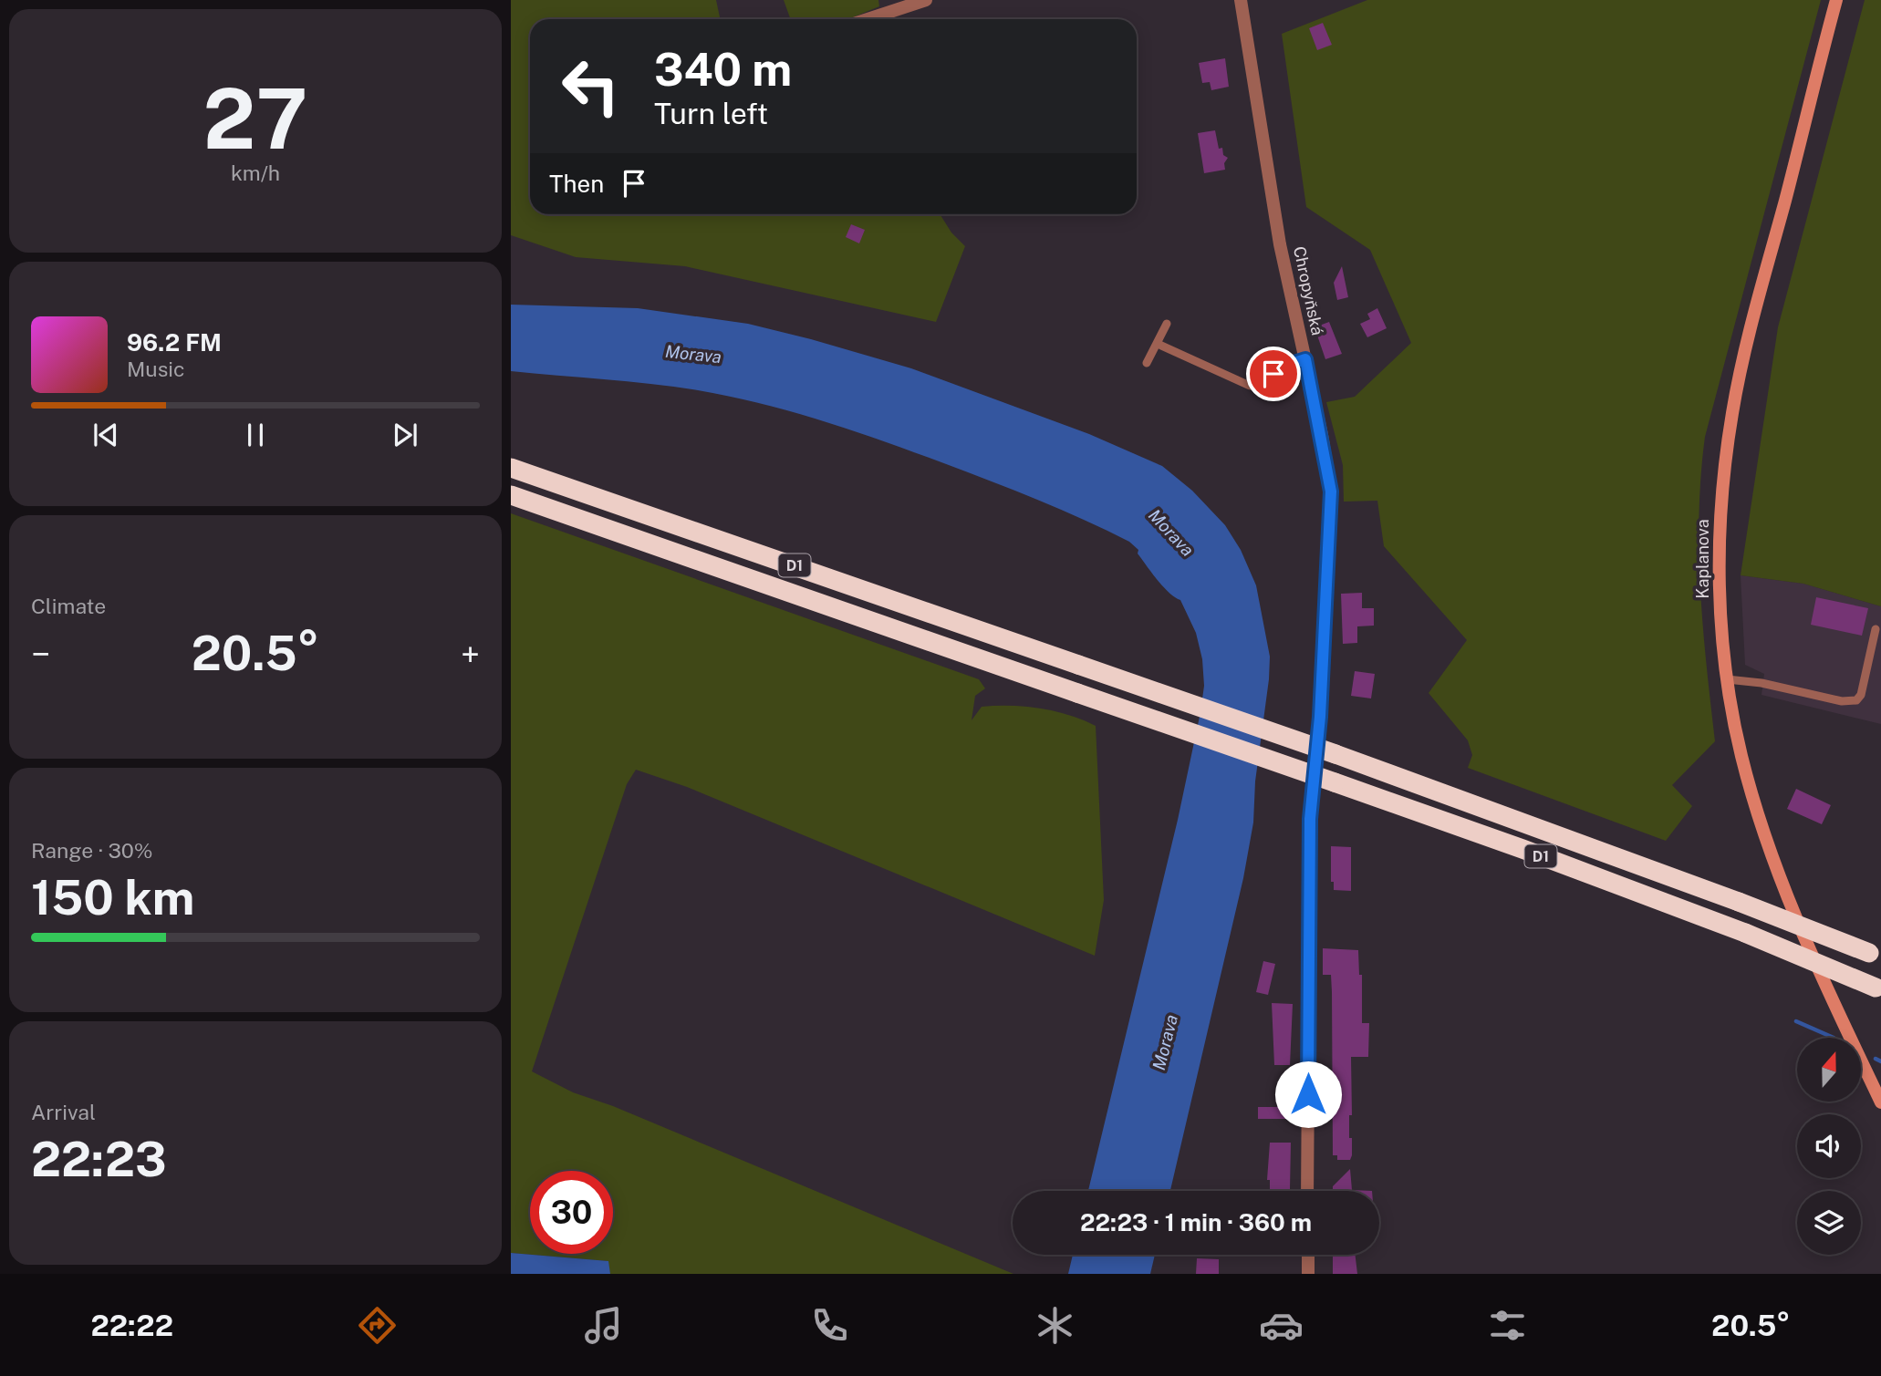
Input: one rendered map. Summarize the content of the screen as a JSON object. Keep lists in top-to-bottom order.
{
  "streets": {
    "highway": ["D1"],
    "main road": ["Kaplanova"],
    "street": ["Chropyňská"]
  },
  "water": ["Morava"],
  "north": "top",
  "page": {
    "tile": [
      ["27", "km/h"],
      "Climate",
      ["Range · 30%", "150 km"],
      ["Arrival", "22:23"]
    ],
    "turn": ["340 m", "Turn left"],
    "then": "Then",
    "song": ["96.2 FM", "Music"],
    "heat": ["−", "20.5°", "+"],
    "limit": "30",
    "trip": "22:23 · 1 min · 360 m",
    "tabs": ["22:22", "20.5°"]
  }
}
